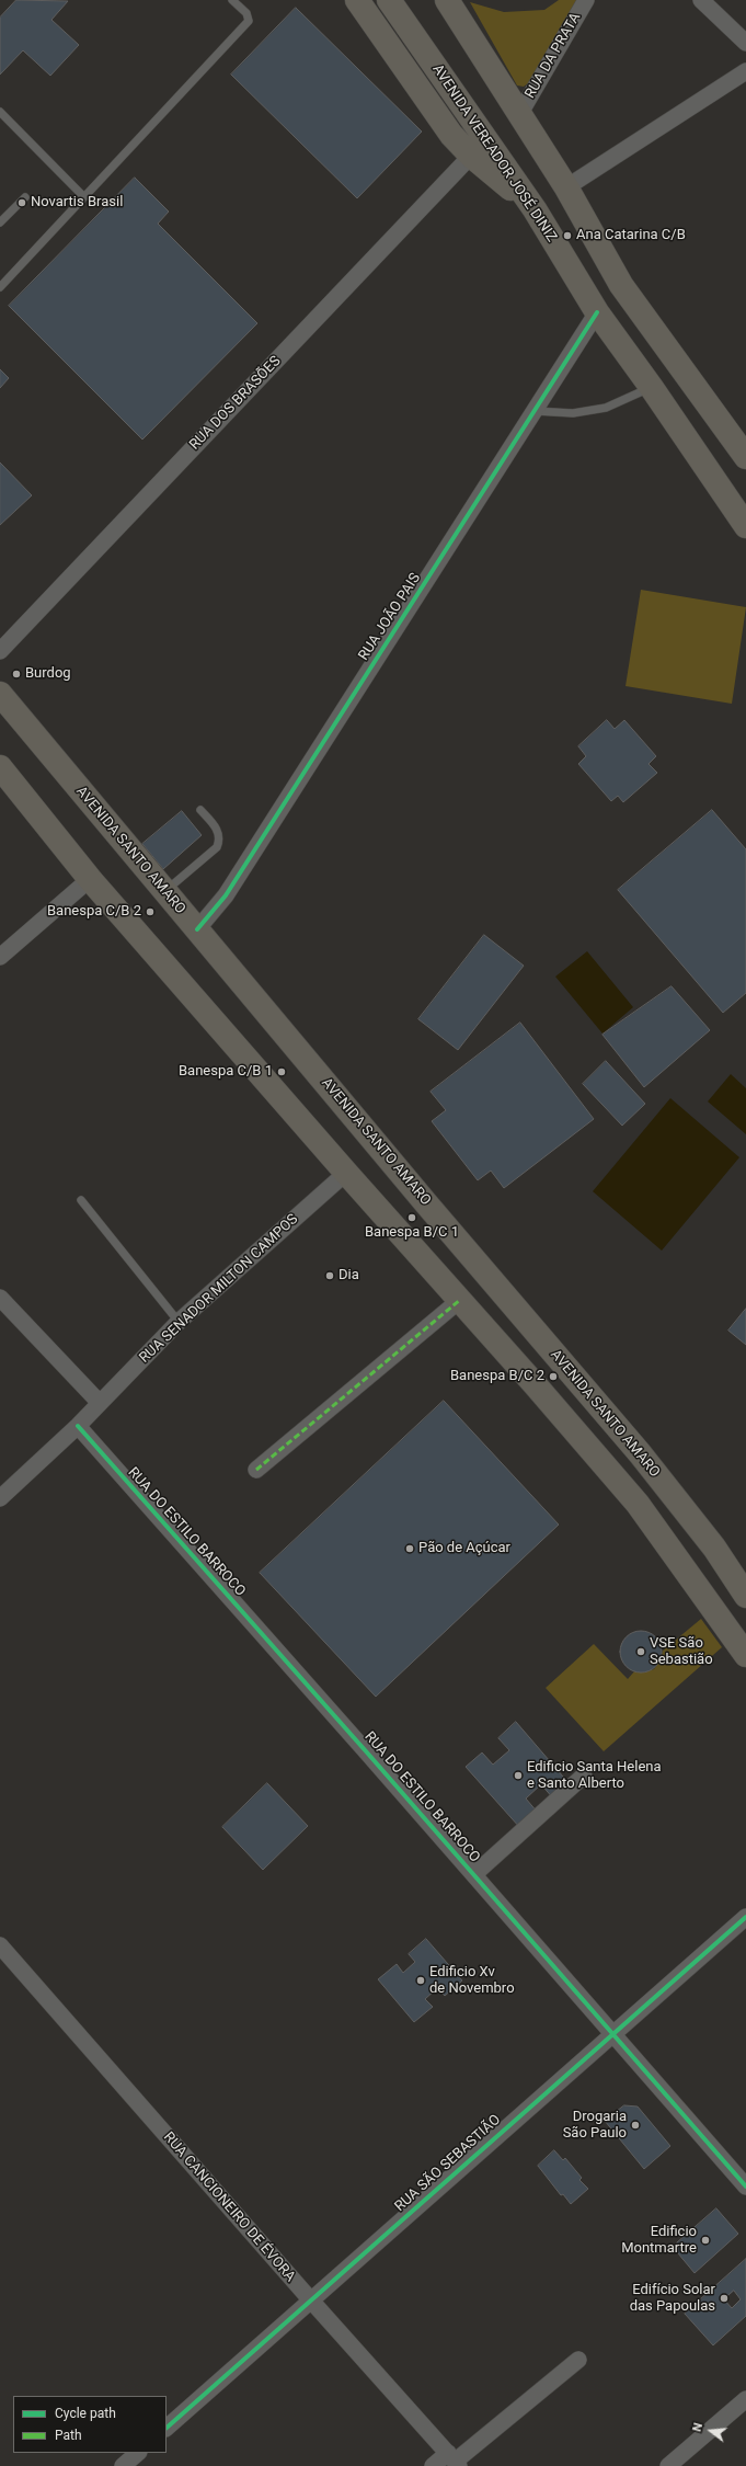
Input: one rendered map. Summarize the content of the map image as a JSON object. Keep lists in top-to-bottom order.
{
  "streets": {
    "main road": ["AVENIDA VEREADOR JOSÉ DINIZ", "AVENIDA SANTO AMARO"],
    "street": [
      "RUA DA PRATA",
      "RUA DOS BRASÕES",
      "RUA JOÃO PAIS",
      "RUA SENADOR MILTON CAMPOS",
      "RUA DO ESTILO BARROCO",
      "RUA SÃO SEBASTIÃO",
      "RUA CANCIONEIRO DE ÉVORA"
    ]
  },
  "crossings": [
    ["AVENIDA VEREADOR JOSÉ DINIZ", "RUA JOÃO PAIS"],
    ["RUA JOÃO PAIS", "AVENIDA SANTO AMARO"],
    ["RUA SENADOR MILTON CAMPOS", "RUA DO ESTILO BARROCO"],
    ["RUA DO ESTILO BARROCO", "RUA SÃO SEBASTIÃO"],
    ["RUA SÃO SEBASTIÃO", "RUA CANCIONEIRO DE ÉVORA"]
  ],
  "places": [
    "Novartis Brasil",
    "Ana Catarina C/B",
    "Burdog",
    "Banespa C/B 2",
    "Banespa C/B 1",
    "Banespa B/C 1",
    "Dia",
    "Banespa B/C 2",
    "Pão de Açúcar",
    "VSE São Sebastião",
    "Edificio Santa Helena e Santo Alberto",
    "Edificio Xv de Novembro",
    "Drogaria São Paulo",
    "Edificio Montmartre",
    "Edifício Solar das Papoulas"
  ],
  "legend": ["Cycle path", "Path"],
  "north": "left"
}
